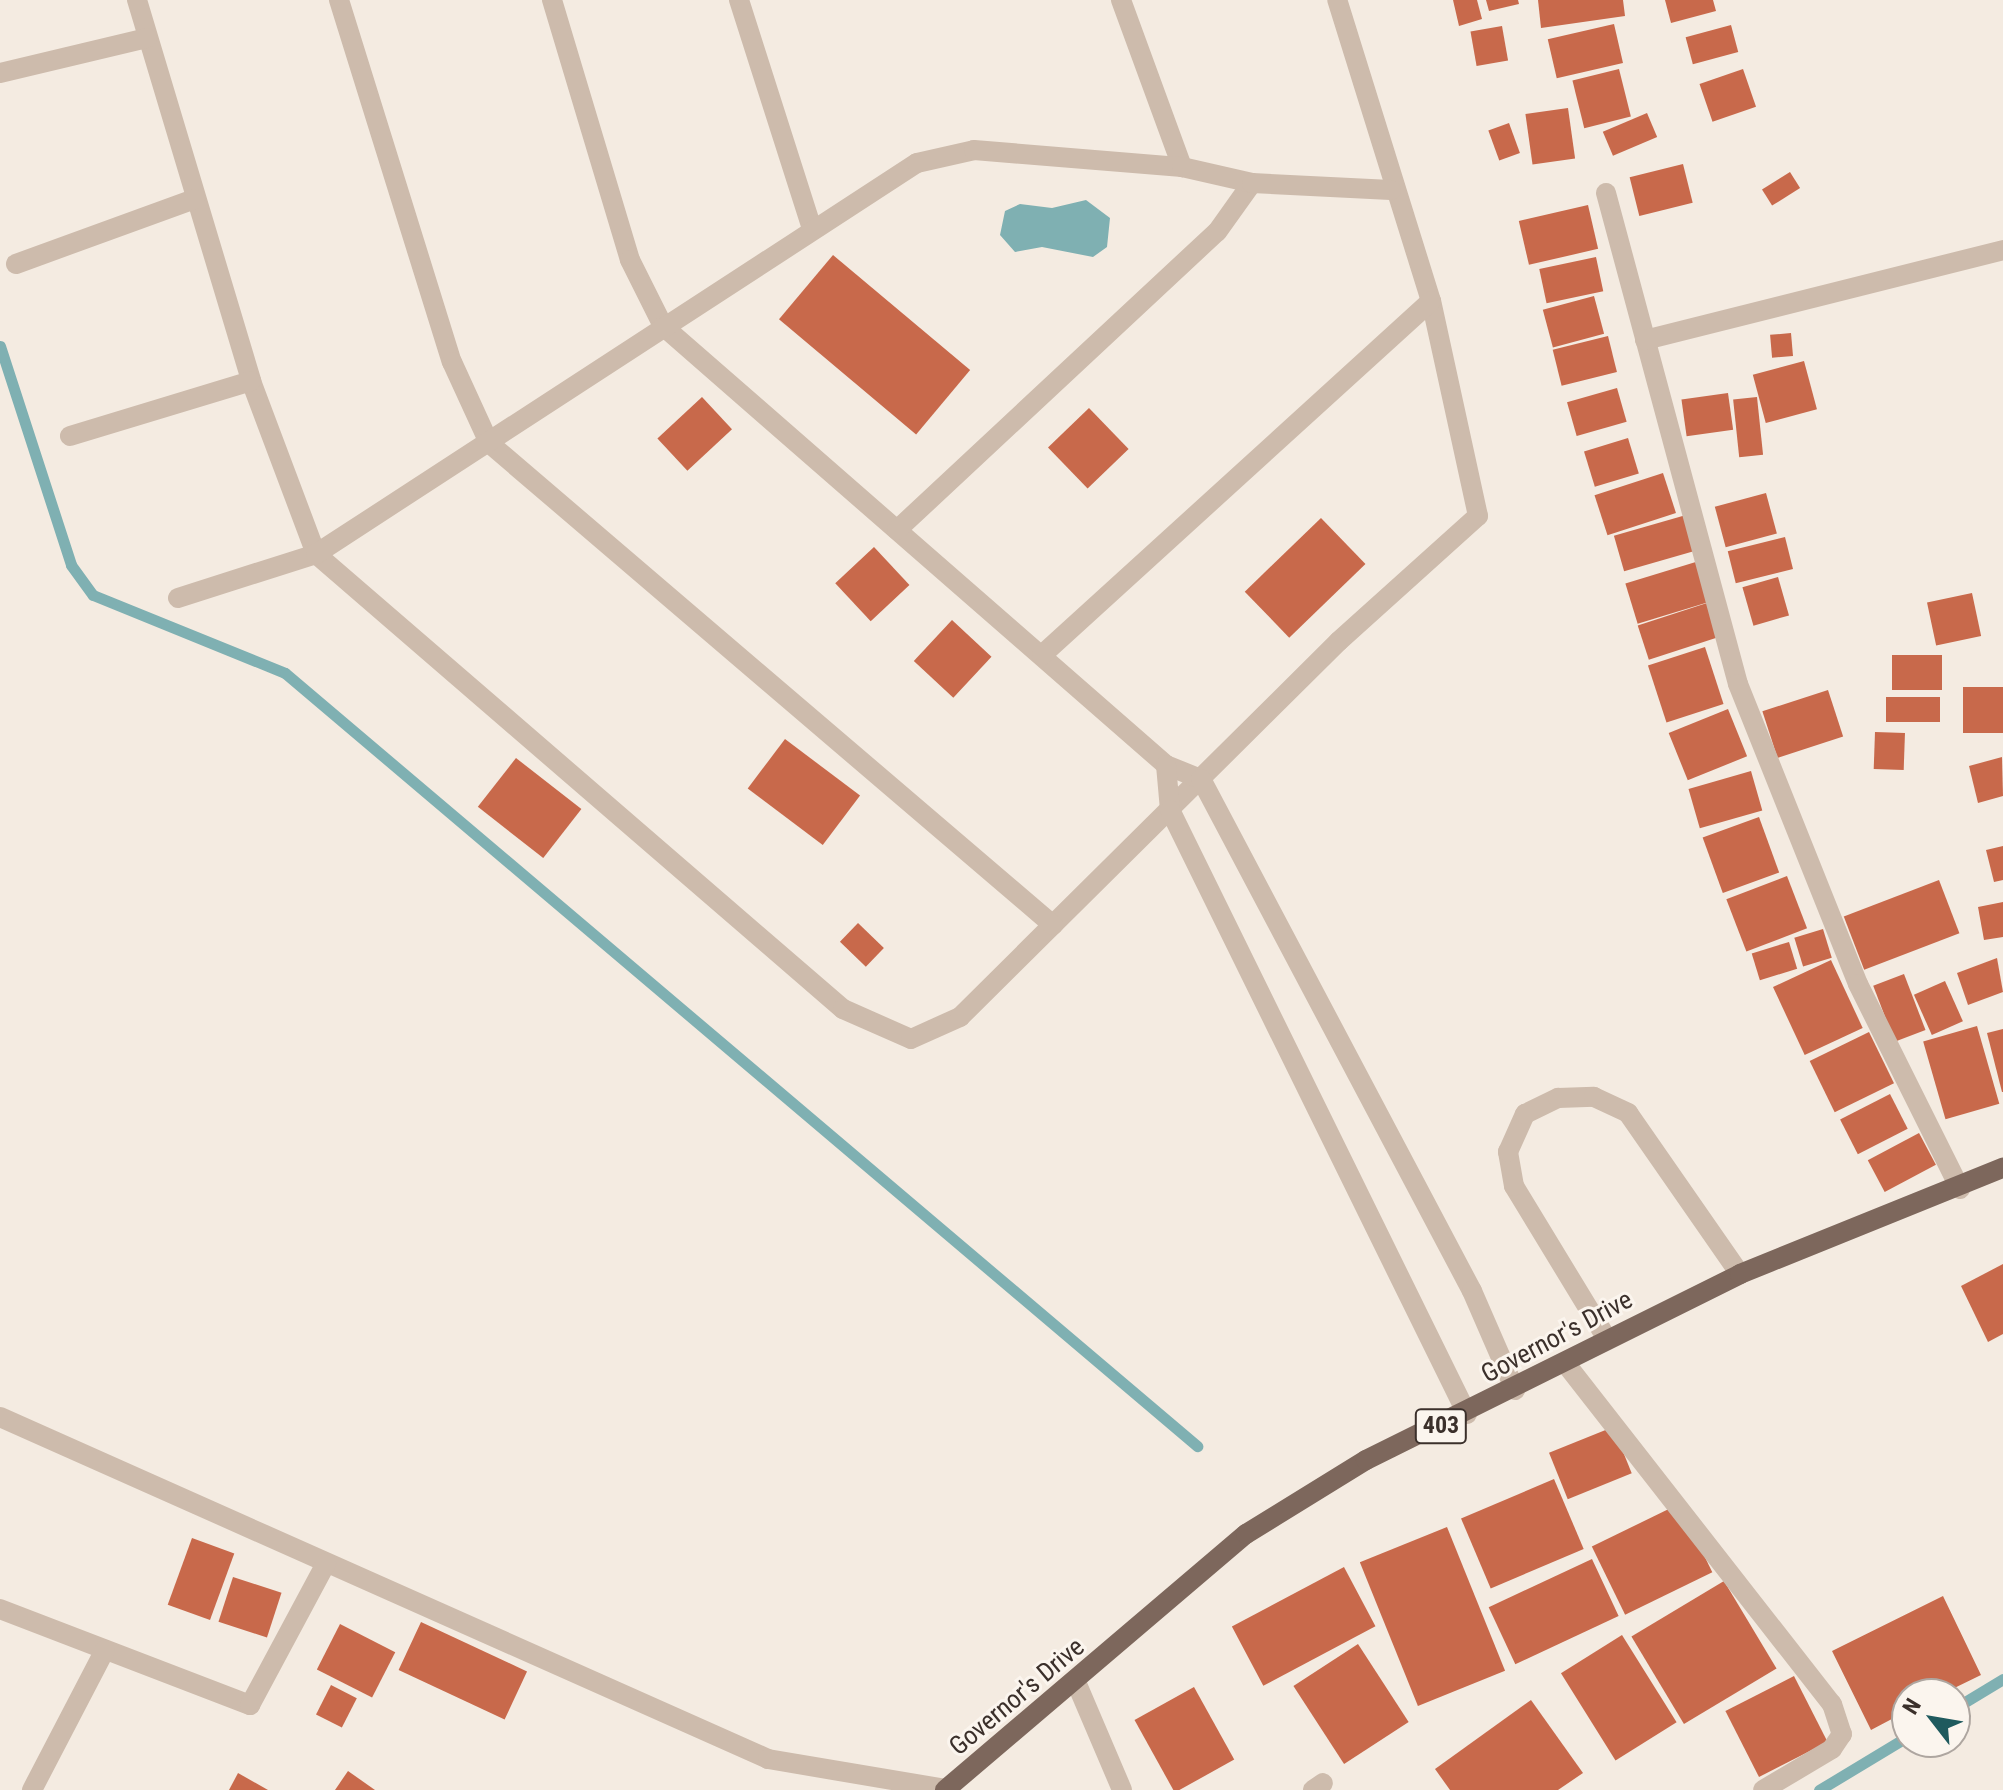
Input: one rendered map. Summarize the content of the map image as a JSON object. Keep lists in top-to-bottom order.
{
  "streets": {
    "main road": ["Governor's Drive", "403"]
  },
  "north": "top left"
}
